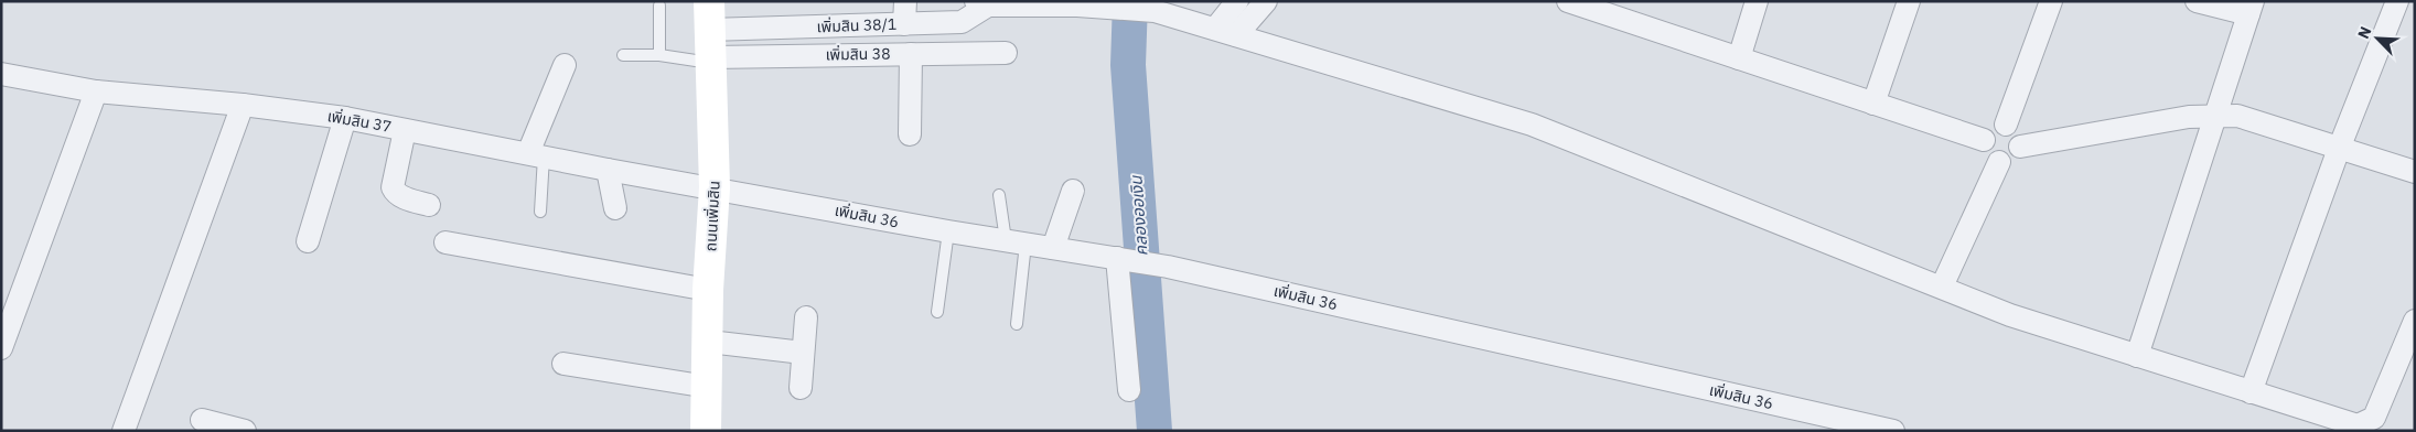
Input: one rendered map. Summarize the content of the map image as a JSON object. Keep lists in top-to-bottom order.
{
  "streets": {
    "street": [
      "เพิ่มสิน 38/1",
      "เพิ่มสิน 38",
      "เพิ่มสิน 37",
      "ถนนเพิ่มสิน",
      "เพิ่มสิน 36"
    ]
  },
  "crossings": [
    ["เพิ่มสิน 38/1", "เพิ่มสิน 38"],
    ["เพิ่มสิน 38/1", "ถนนเพิ่มสิน"],
    ["เพิ่มสิน 38", "ถนนเพิ่มสิน"],
    ["เพิ่มสิน 37", "ถนนเพิ่มสิน"],
    ["เพิ่มสิน 37", "เพิ่มสิน 36"],
    ["ถนนเพิ่มสิน", "เพิ่มสิน 36"]
  ],
  "water": ["คลองออเงิน"],
  "north": "top left"
}
